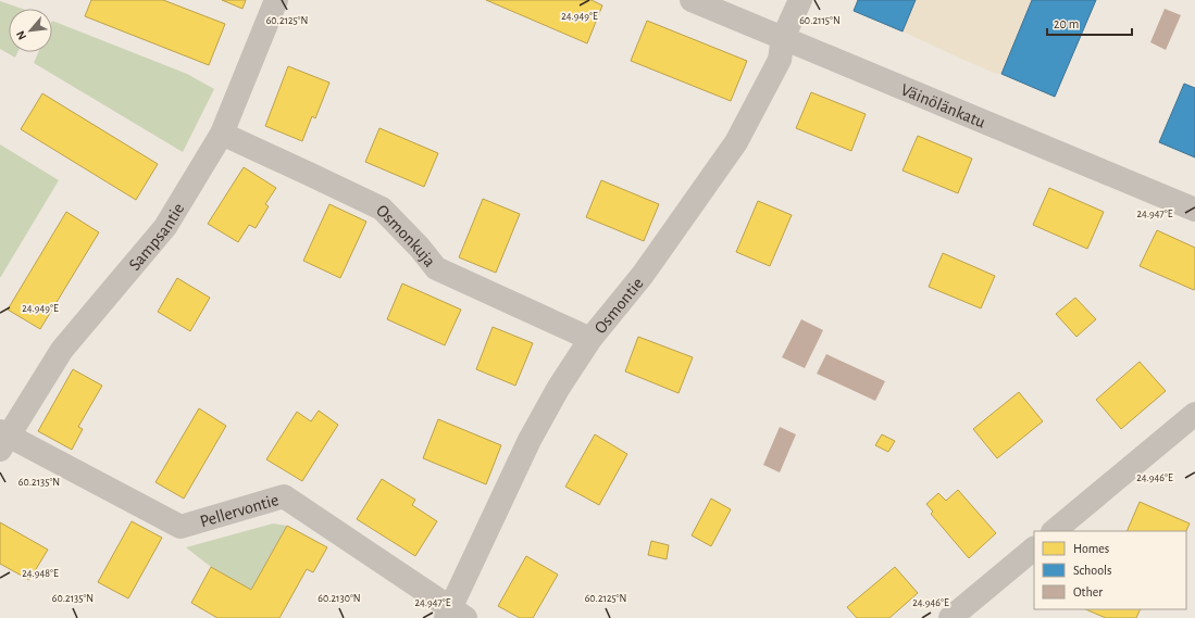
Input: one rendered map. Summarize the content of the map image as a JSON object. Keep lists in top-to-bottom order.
{
  "streets": {
    "street": [
      "Väinölänkatu",
      "Sampsantie",
      "Osmonkuja",
      "Osmontie",
      "Pellervontie"
    ]
  },
  "crossings": [
    ["Väinölänkatu", "Osmontie"],
    ["Sampsantie", "Osmonkuja"],
    ["Sampsantie", "Pellervontie"],
    ["Osmonkuja", "Osmontie"],
    ["Osmontie", "Pellervontie"]
  ],
  "legend": ["Homes", "Schools", "Other"],
  "scale_bar": "20 m",
  "north": "bottom left",
  "coordinates": [
    "24.949°E",
    "60.2115°N",
    "60.2125°N",
    "24.947°E",
    "24.946°E",
    "60.2135°N",
    "24.948°E",
    "60.2130°N"
  ]
}
